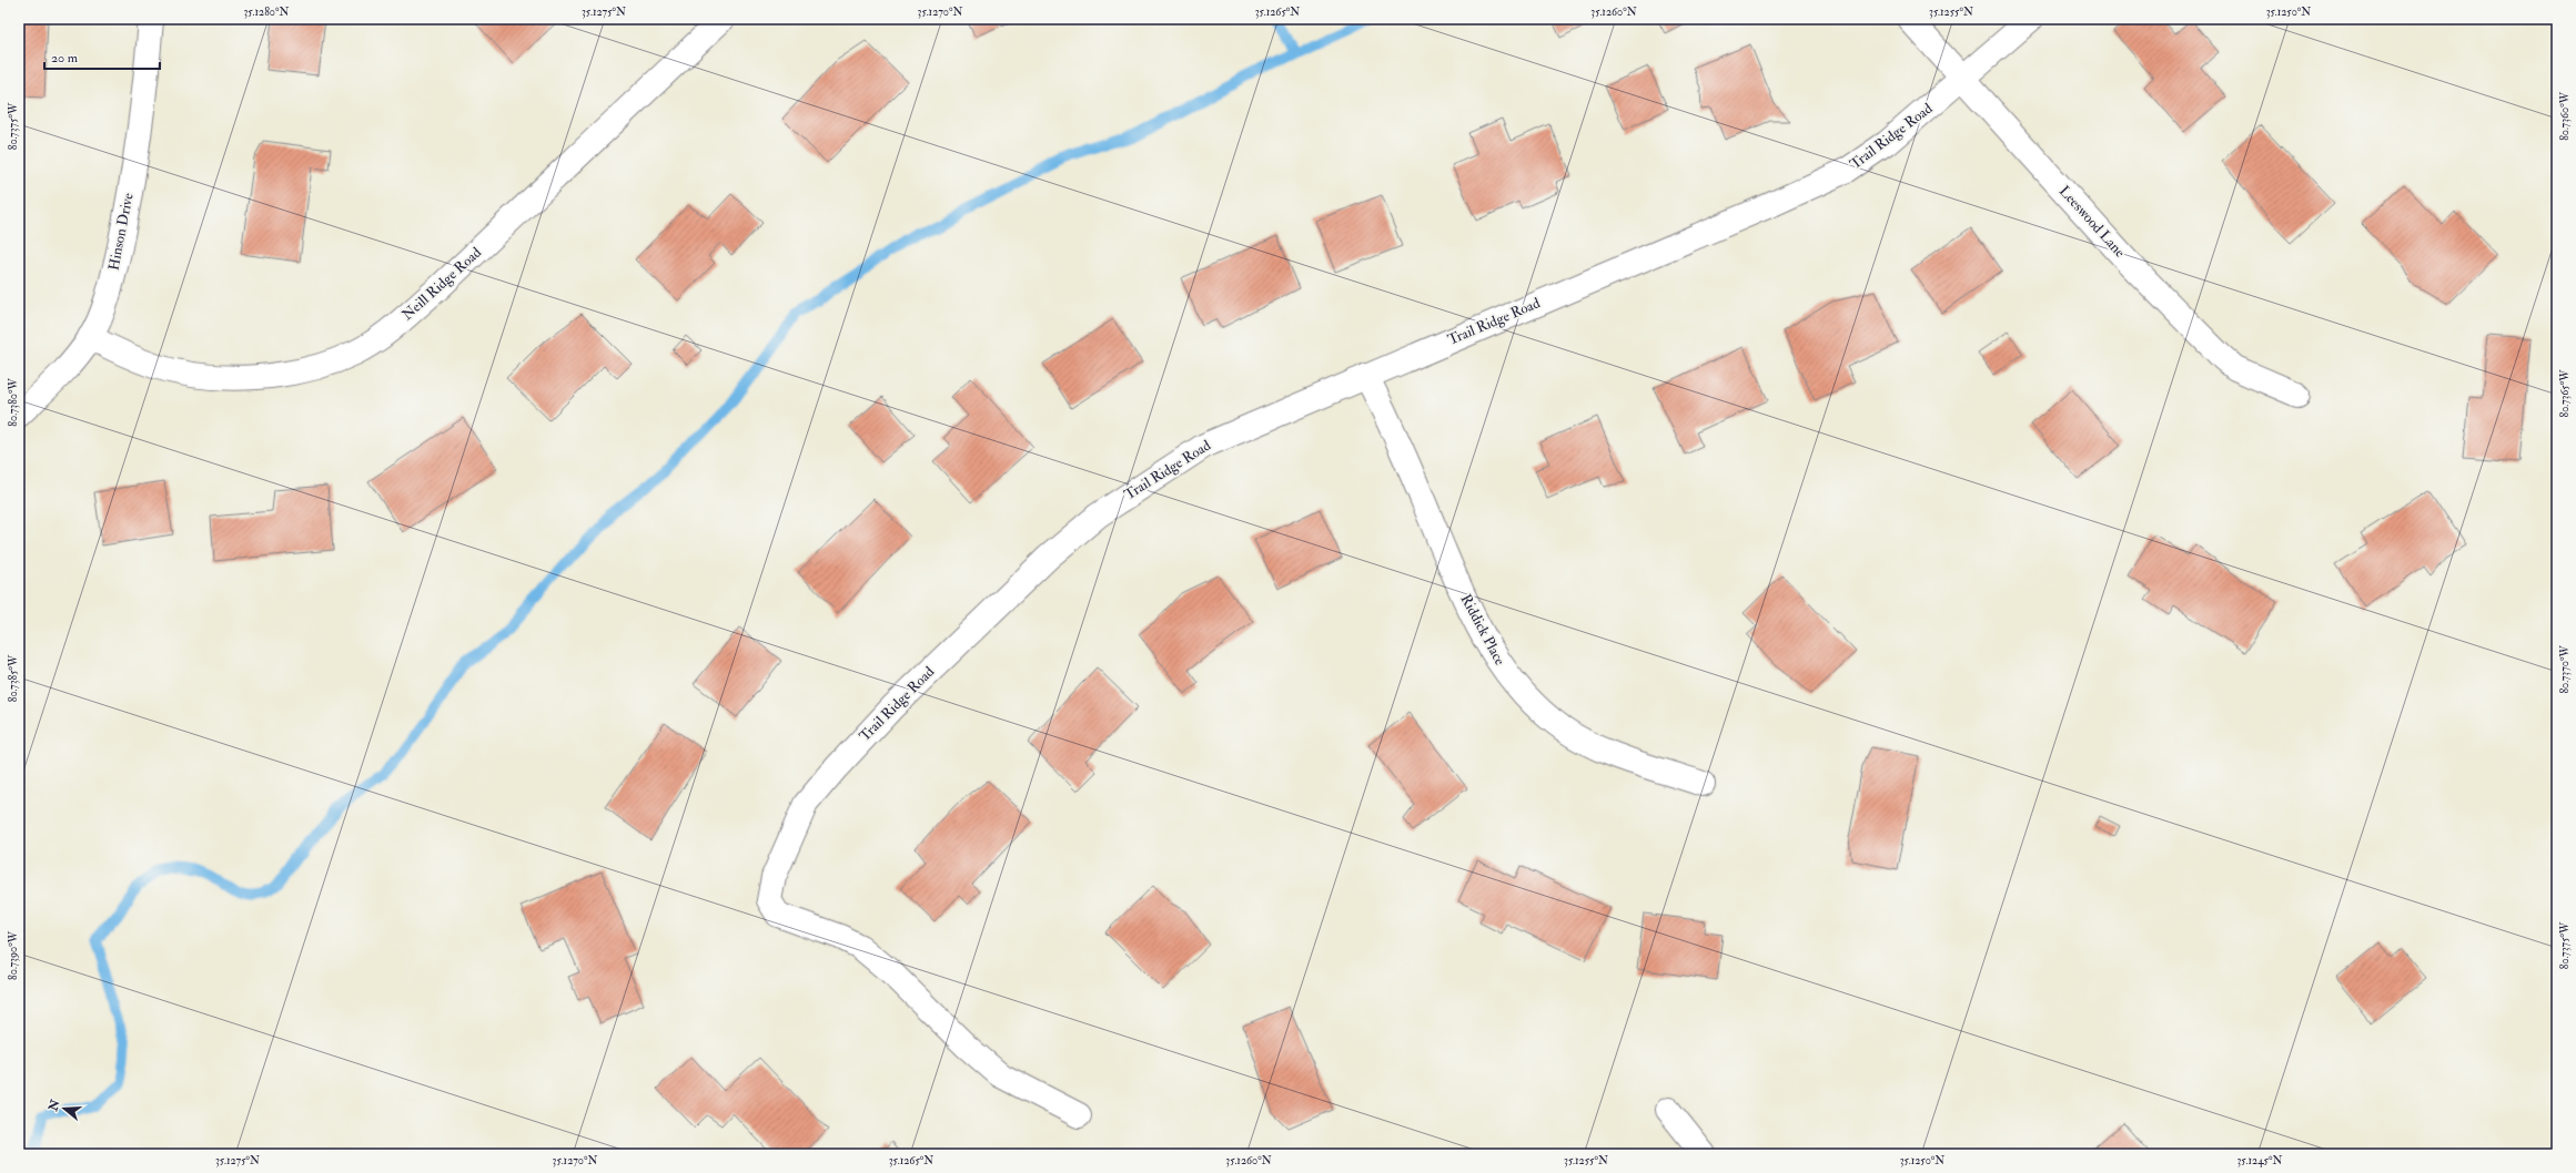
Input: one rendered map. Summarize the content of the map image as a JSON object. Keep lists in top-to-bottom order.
{
  "streets": {
    "street": [
      "Trail Ridge Road",
      "Leeswood Lane",
      "Hinson Drive",
      "Neill Ridge Road",
      "Riddick Place"
    ]
  },
  "crossings": [
    ["Trail Ridge Road", "Leeswood Lane"],
    ["Trail Ridge Road", "Riddick Place"],
    ["Hinson Drive", "Neill Ridge Road"]
  ],
  "scale_bar": "20 m",
  "north": "left",
  "coordinates": [
    "35.1280°N",
    "35.1275°N",
    "35.1270°N",
    "35.1265°N",
    "35.1260°N",
    "35.1255°N",
    "35.1250°N",
    "80.7360°W",
    "80.7375°W",
    "80.7365°W",
    "80.7380°W",
    "80.7370°W",
    "80.7385°W",
    "80.7390°W",
    "35.1245°N"
  ]
}
